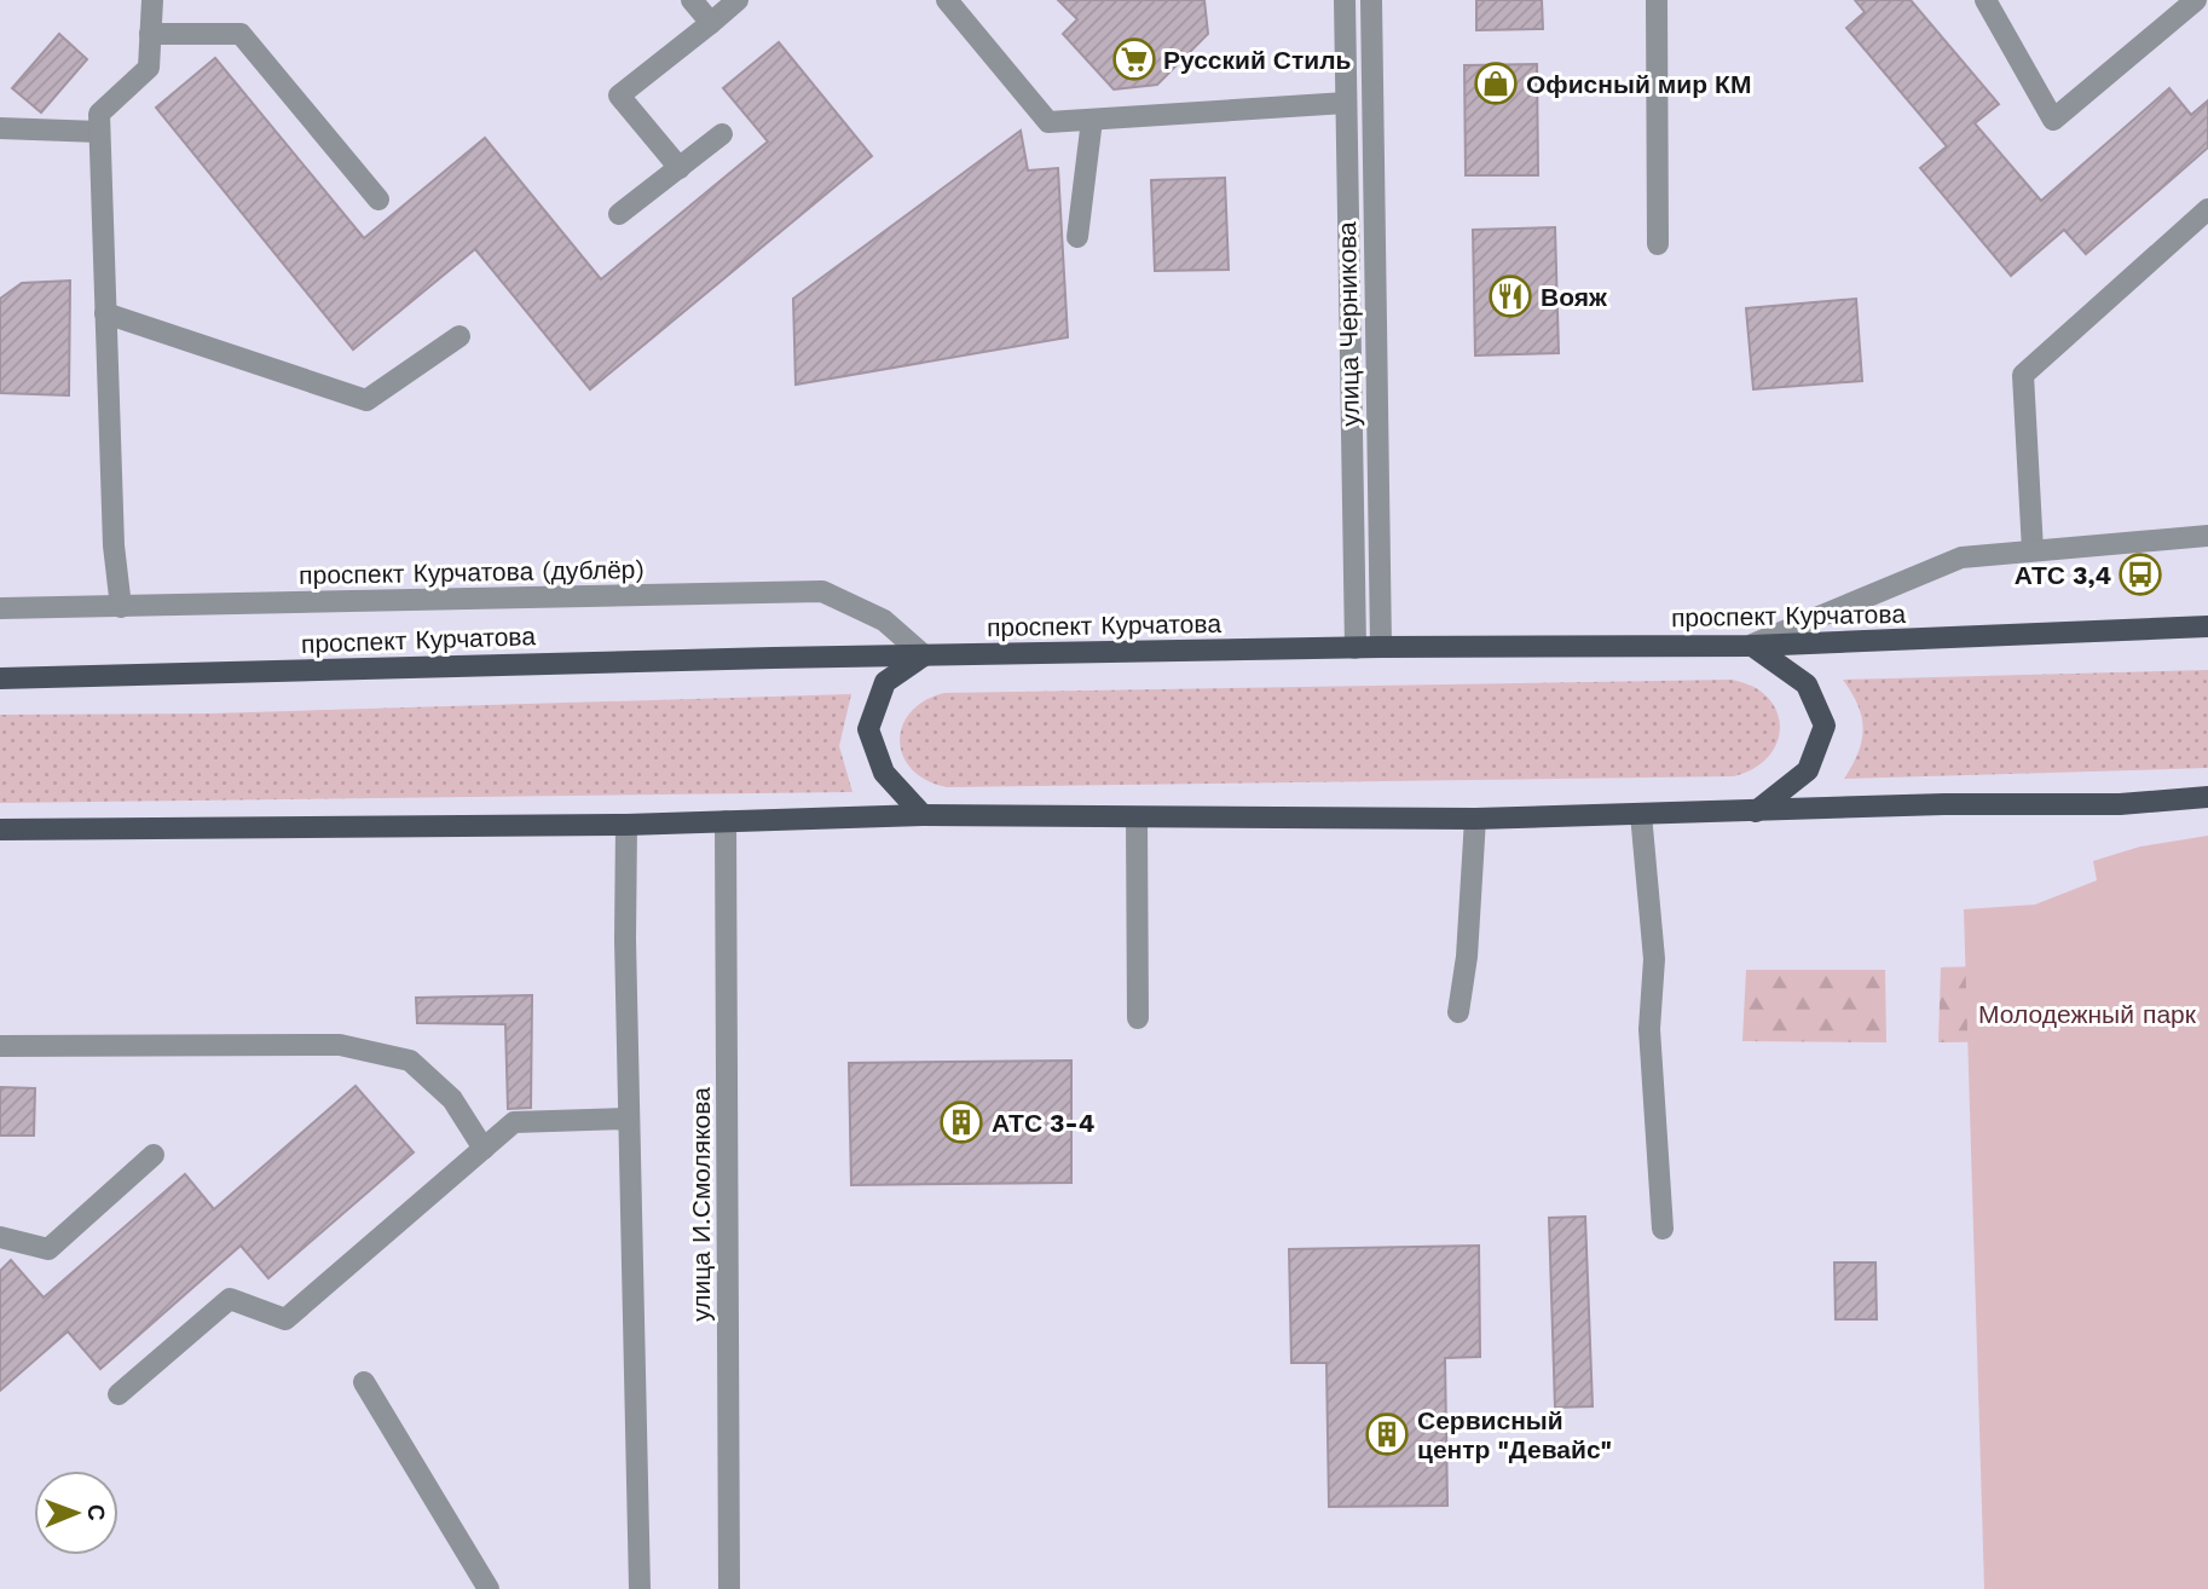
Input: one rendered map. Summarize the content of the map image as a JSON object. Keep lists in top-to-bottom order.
{
  "streets": {
    "main road": ["проспект Курчатова"],
    "street": ["улица Черникова", "проспект Курчатова (дублёр)", "улица И.Смолякова"]
  },
  "crossings": [
    ["улица Черникова", "проспект Курчатова"],
    ["проспект Курчатова (дублёр)", "проспект Курчатова"]
  ],
  "parks": ["Молодежный парк"],
  "places": {
    "supermarket": ["Русский Стиль"],
    "shop": ["Офисный мир КМ"],
    "restaurant": ["Вояж"],
    "bus stop": ["АТС 3,4"],
    "building": ["АТС 3-4", "Сервисный центр \"Девайс\""]
  },
  "north": "right"
}
